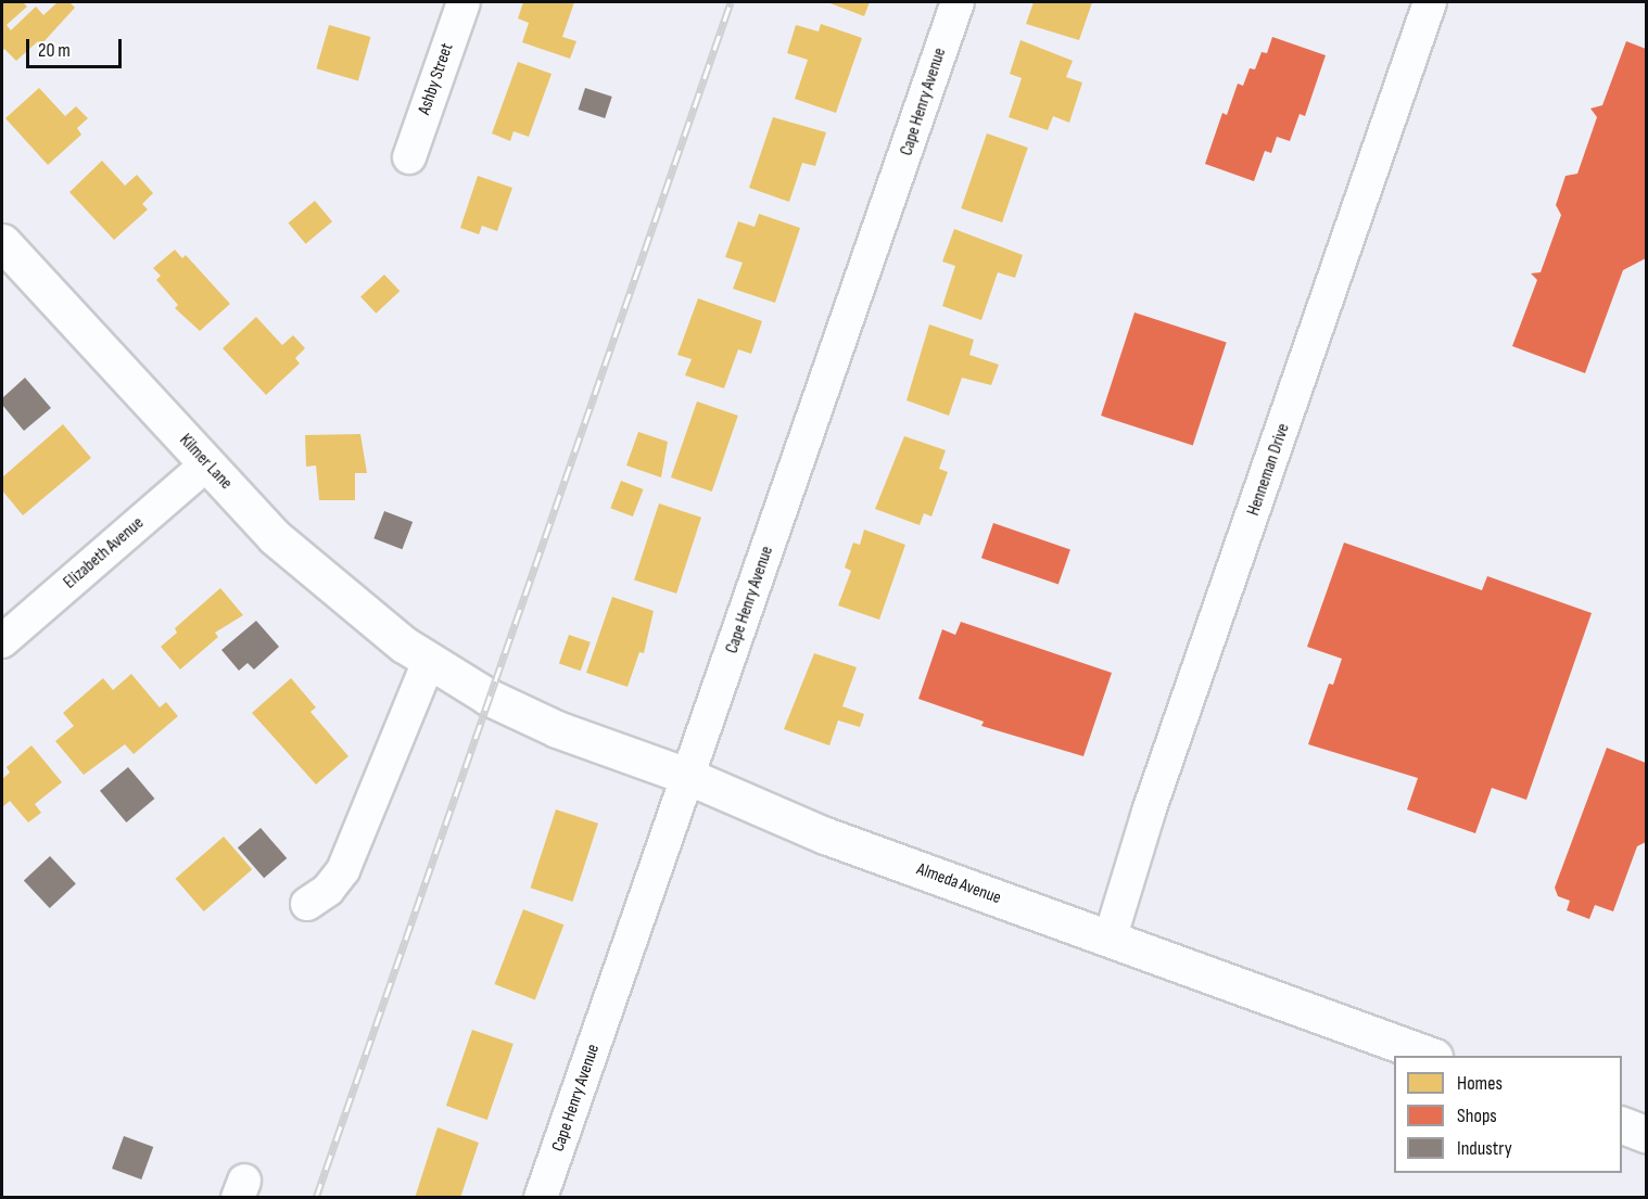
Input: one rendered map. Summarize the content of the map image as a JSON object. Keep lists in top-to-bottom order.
{
  "streets": {
    "street": [
      "Ashby Street",
      "Cape Henry Avenue",
      "Kilmer Lane",
      "Henneman Drive",
      "Elizabeth Avenue",
      "Almeda Avenue"
    ]
  },
  "crossings": [
    ["Cape Henry Avenue", "Almeda Avenue"],
    ["Kilmer Lane", "Elizabeth Avenue"],
    ["Kilmer Lane", "Almeda Avenue"],
    ["Henneman Drive", "Almeda Avenue"]
  ],
  "legend": ["Homes", "Shops", "Industry"],
  "scale_bar": "20 m"
}
